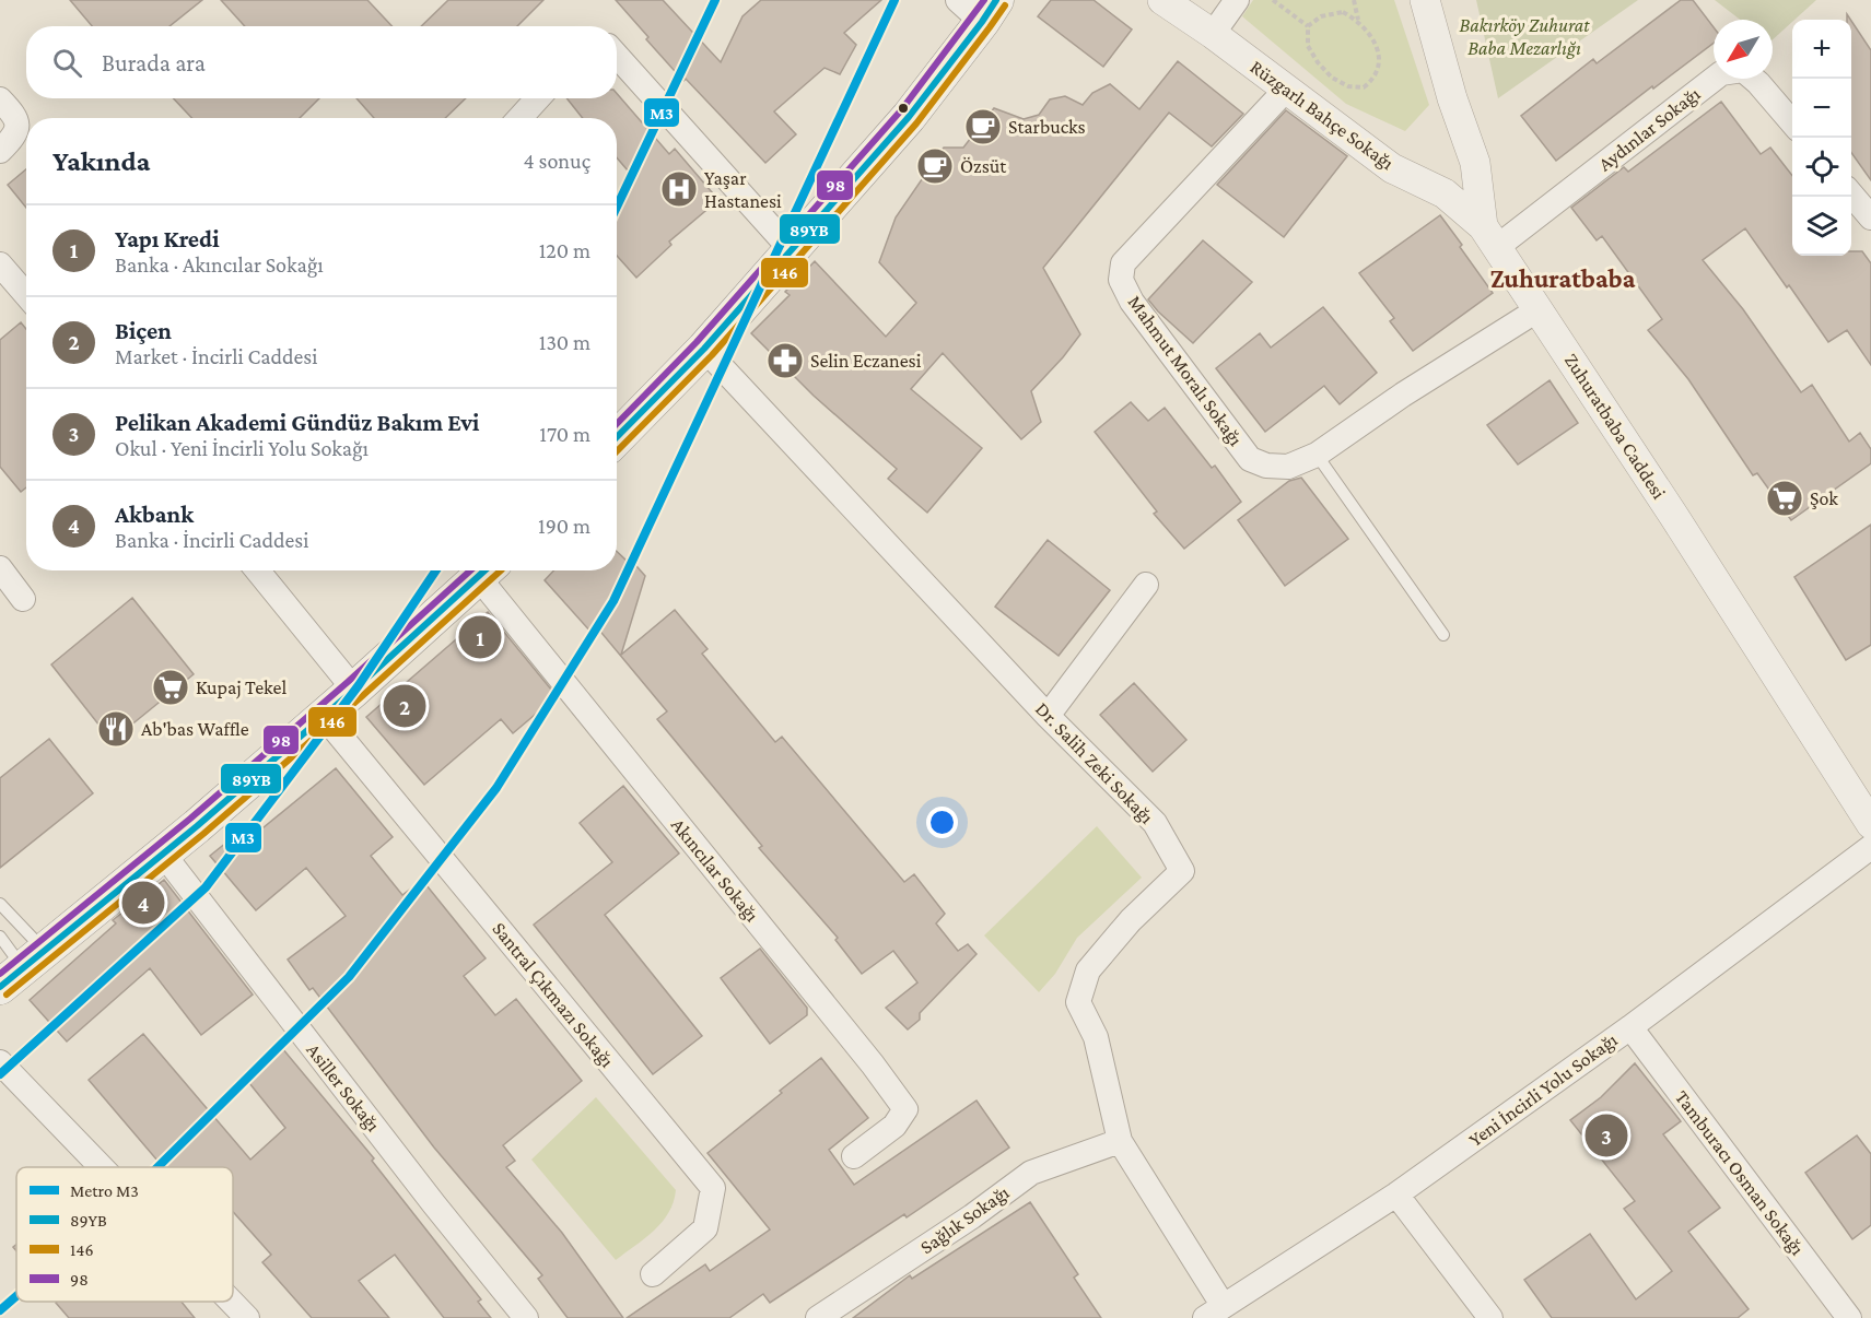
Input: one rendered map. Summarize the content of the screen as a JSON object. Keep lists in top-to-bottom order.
{
  "streets": {
    "street": [
      "Rüzgarlı Bahçe Sokağı",
      "Aydınlar Sokağı",
      "Mahmut Moralı Sokağı",
      "Zuhuratbaba Caddesi",
      "Dr. Salih Zeki Sokağı",
      "Akıncılar Sokağı",
      "Santral Çıkmazı Sokağı",
      "Asiller Sokağı",
      "Yeni İncirli Yolu Sokağı",
      "Tamburacı Osman Sokağı",
      "Sağlık Sokağı"
    ]
  },
  "crossings": [
    ["Rüzgarlı Bahçe Sokağı", "Aydınlar Sokağı"],
    ["Rüzgarlı Bahçe Sokağı", "Mahmut Moralı Sokağı"],
    ["Rüzgarlı Bahçe Sokağı", "Zuhuratbaba Caddesi"],
    ["Aydınlar Sokağı", "Zuhuratbaba Caddesi"],
    ["Mahmut Moralı Sokağı", "Zuhuratbaba Caddesi"],
    ["Dr. Salih Zeki Sokağı", "Yeni İncirli Yolu Sokağı"],
    ["Dr. Salih Zeki Sokağı", "Sağlık Sokağı"],
    ["Yeni İncirli Yolu Sokağı", "Tamburacı Osman Sokağı"]
  ],
  "districts": ["Zuhuratbaba"],
  "parks": ["Bakırköy Zuhurat Baba Mezarlığı"],
  "places": {
    "cafe": ["Starbucks", "Özsüt"],
    "hospital": ["Yaşar Hastanesi"],
    "pharmacy": ["Selin Eczanesi"],
    "supermarket": ["Şok", "Kupaj Tekel"],
    "restaurant": ["Ab'bas Waffle"]
  },
  "lines": [
    "metro line M3",
    "transit line 89YB",
    "transit line 98",
    "transit line 146"
  ],
  "legend": [
    "Metro M3",
    "89YB",
    "146",
    "98"
  ],
  "north": "bottom left",
  "page": {
    "map_buttons": ["+", "−"],
    "search": "Burada ara",
    "heading": ["Yakında", "4 sonuç"],
    "list": [
      {
        "mark": "1",
        "name": "Yapı Kredi",
        "note": "Banka · Akıncılar Sokağı",
        "value": "120 m"
      },
      {
        "mark": "2",
        "name": "Biçen",
        "note": "Market · İncirli Caddesi",
        "value": "130 m"
      },
      {
        "mark": "3",
        "name": "Pelikan Akademi Gündüz Bakım Evi",
        "note": "Okul · Yeni İncirli Yolu Sokağı",
        "value": "170 m"
      },
      {
        "mark": "4",
        "name": "Akbank",
        "note": "Banka · İncirli Caddesi",
        "value": "190 m"
      }
    ],
    "pins": [
      "1",
      "2",
      "4",
      "3"
    ]
  }
}
